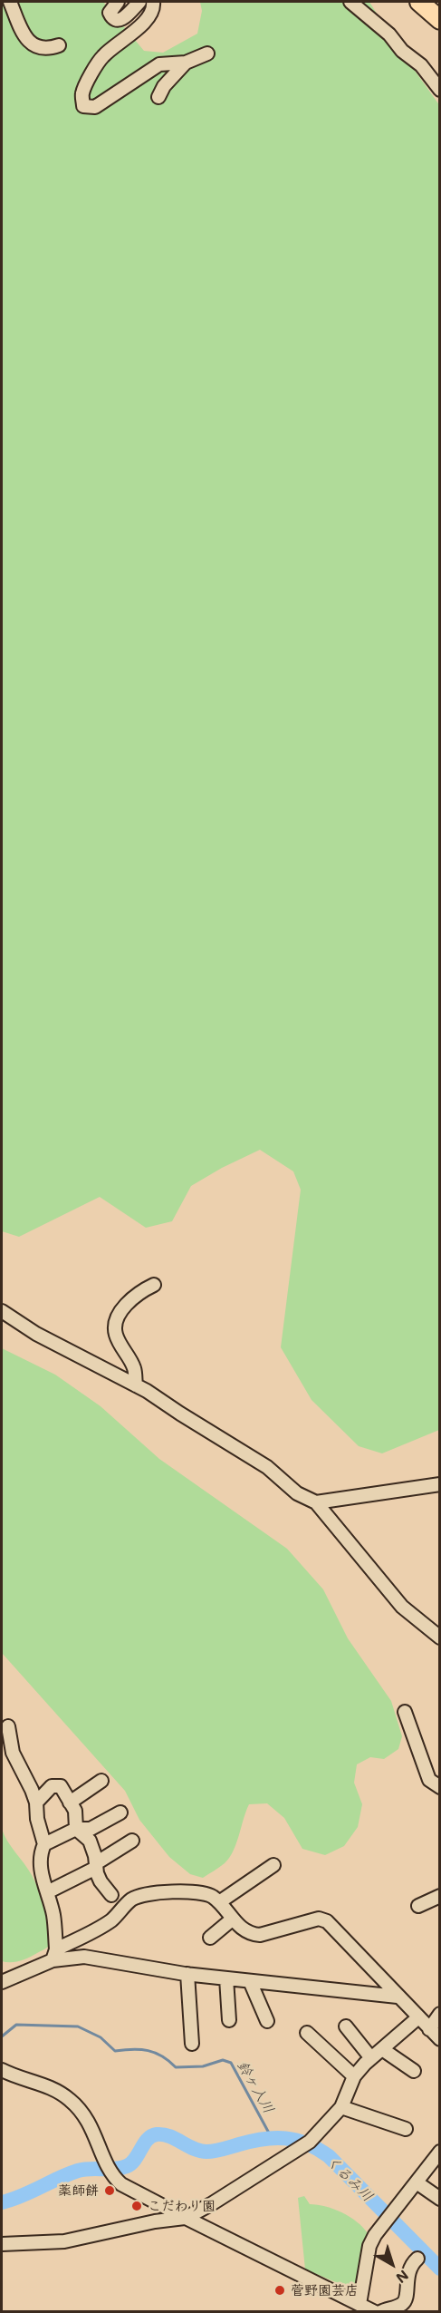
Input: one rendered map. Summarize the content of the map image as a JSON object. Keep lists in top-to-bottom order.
{
  "water": ["鈴ヶ入川", "くるみ川"],
  "places": ["薬師餅", "こだわり園", "菅野園芸店"],
  "north": "bottom right"
}
